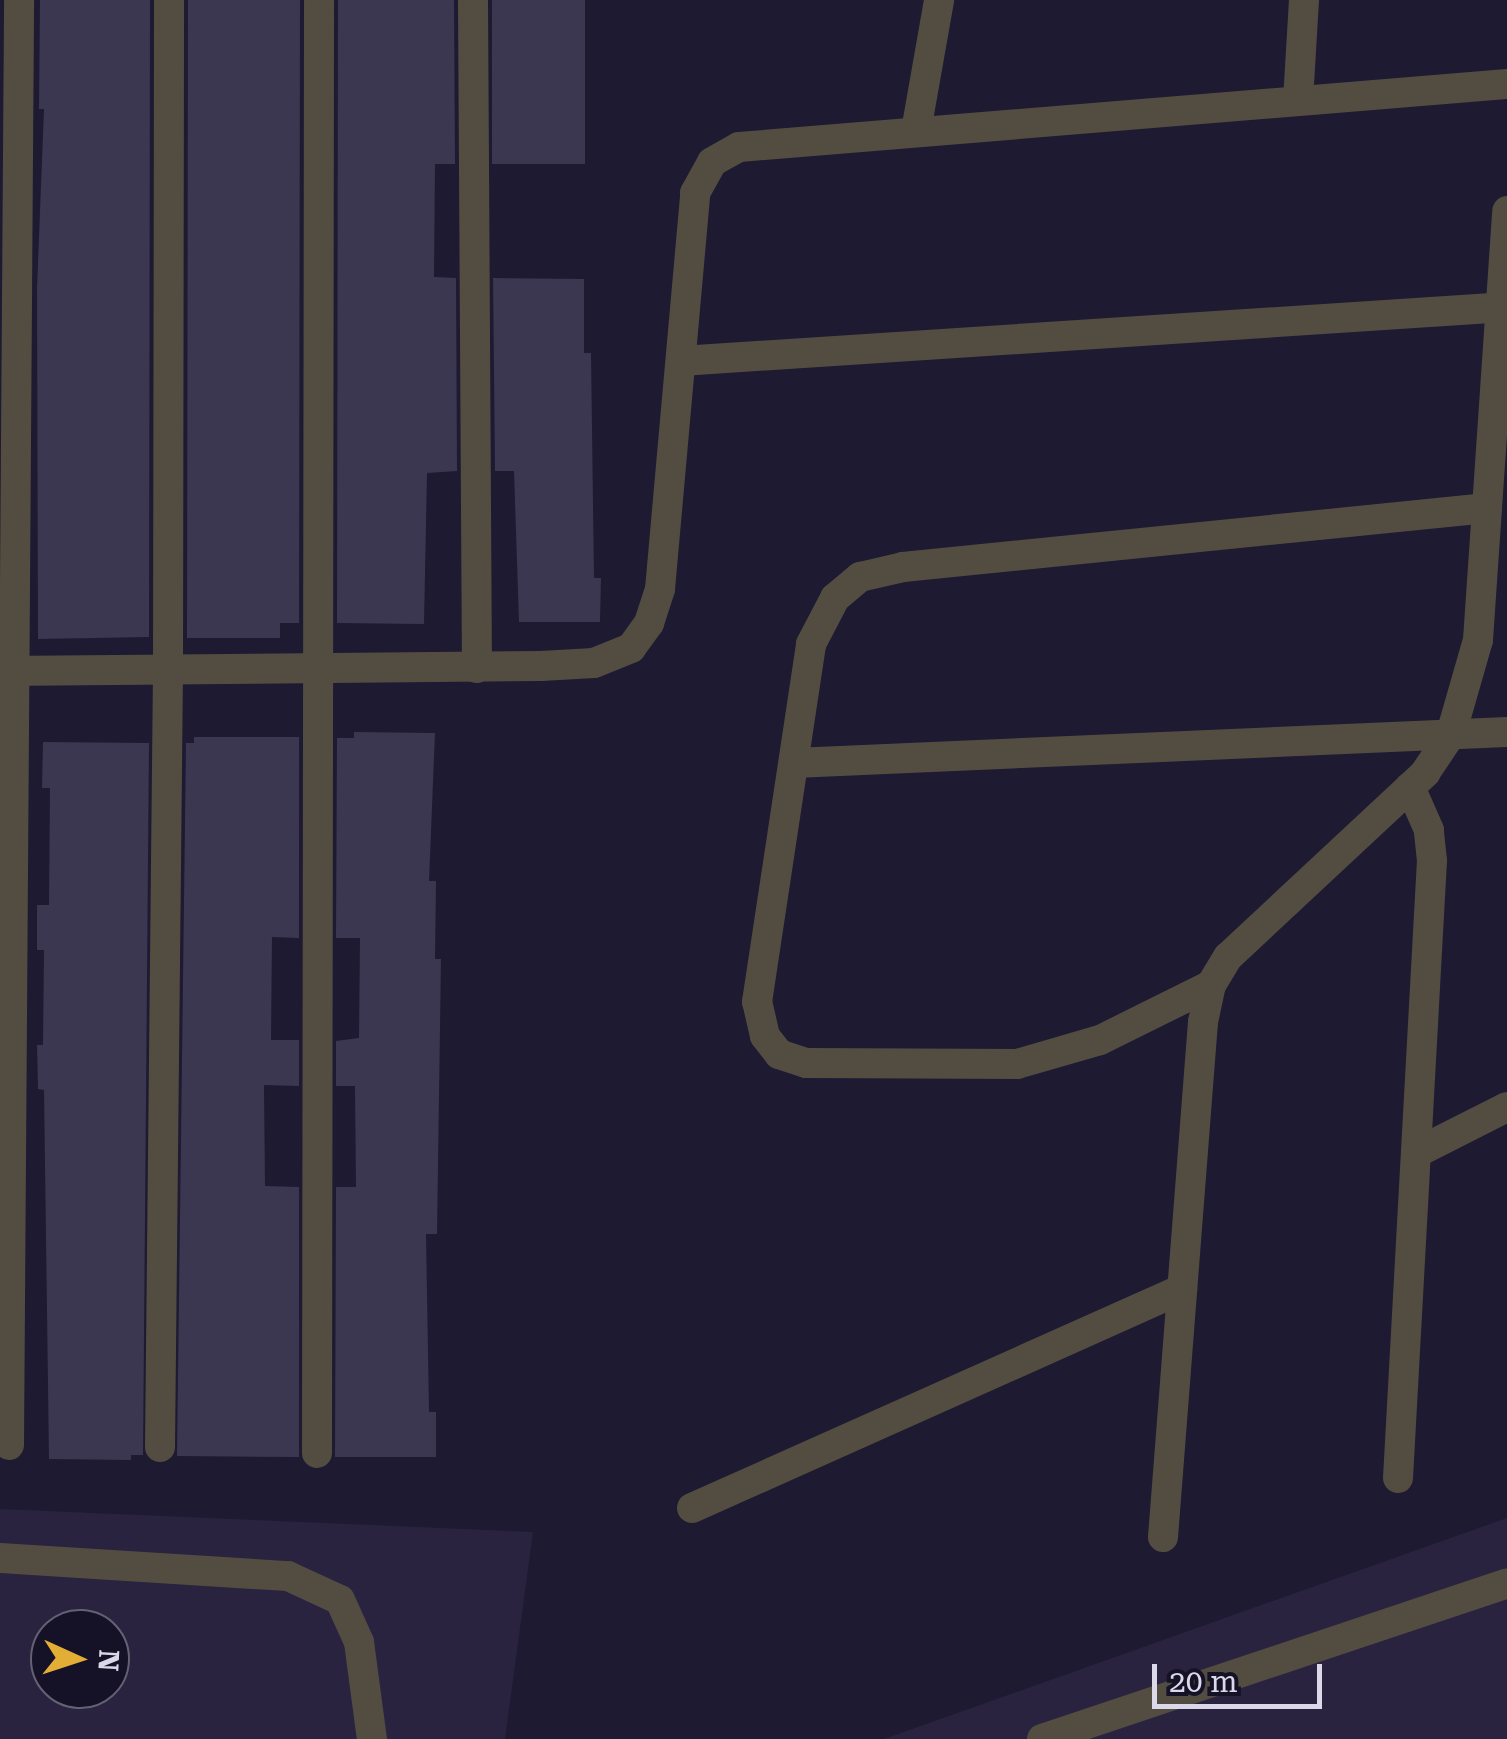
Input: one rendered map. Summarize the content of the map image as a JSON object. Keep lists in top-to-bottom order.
{
  "scale_bar": "20 m",
  "north": "right"
}
